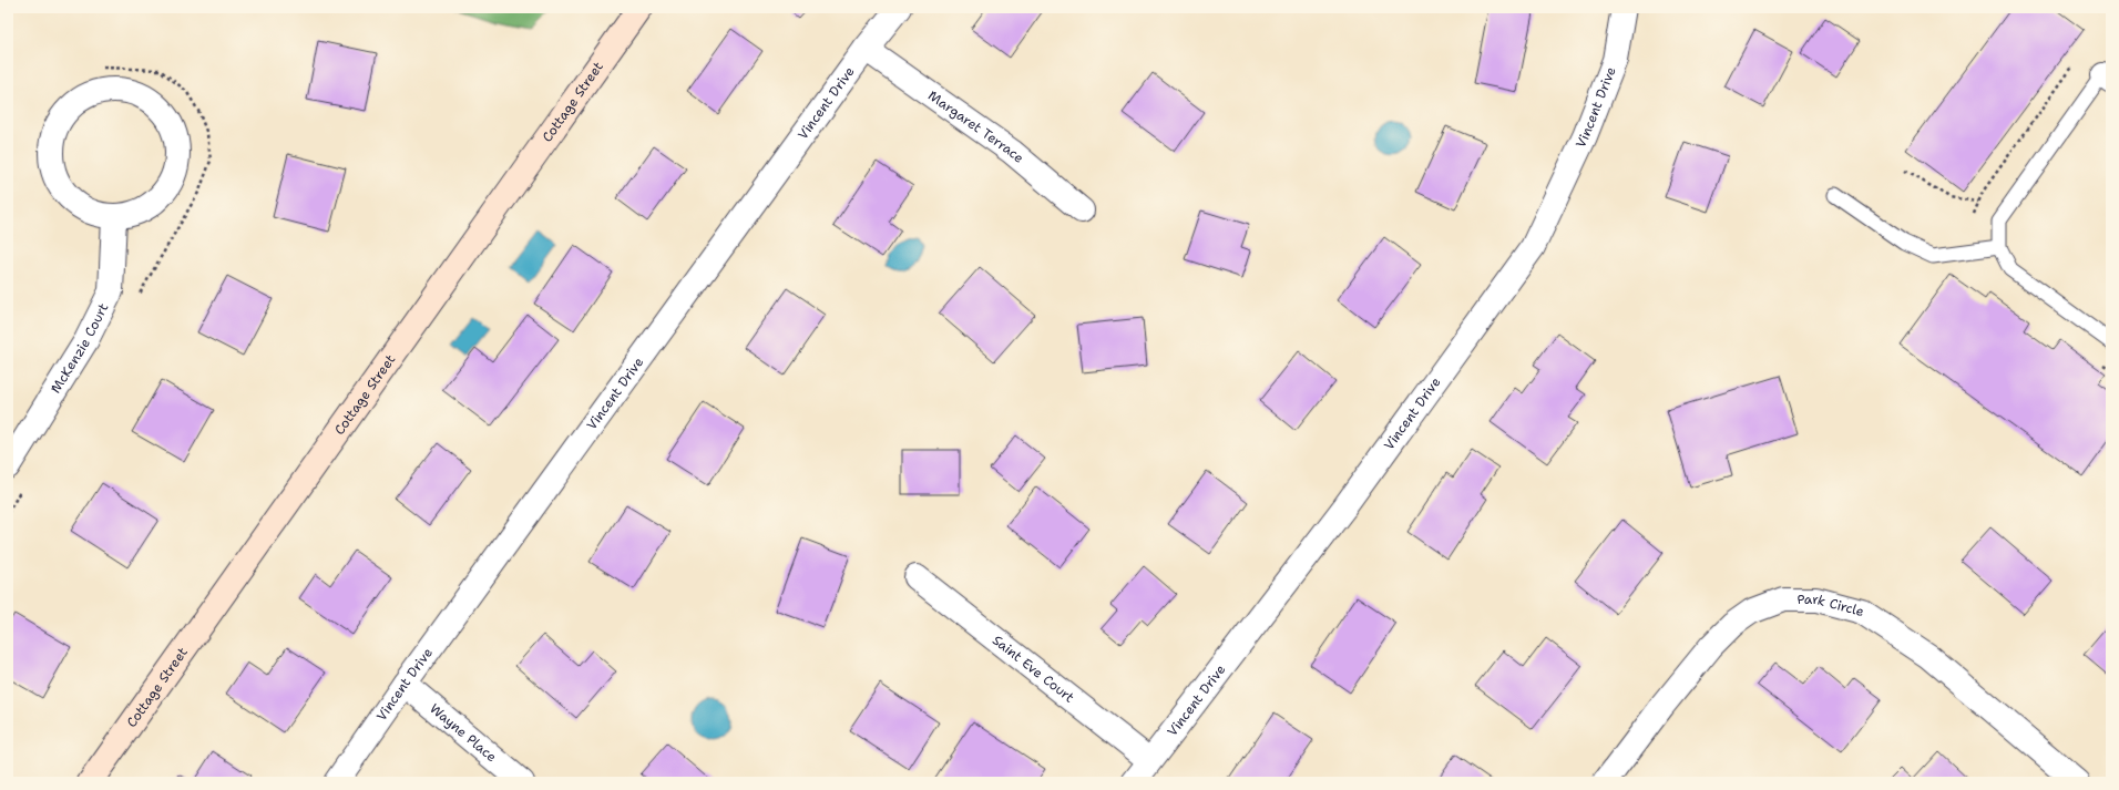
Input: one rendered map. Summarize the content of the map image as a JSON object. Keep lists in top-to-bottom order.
{
  "streets": {
    "street": [
      "Cottage Street",
      "Vincent Drive",
      "Margaret Terrace",
      "McKenzie Court",
      "Park Circle",
      "Saint Eve Court",
      "Wayne Place"
    ]
  },
  "crossings": [
    ["Vincent Drive", "Margaret Terrace"],
    ["Vincent Drive", "Saint Eve Court"],
    ["Vincent Drive", "Wayne Place"]
  ]
}
